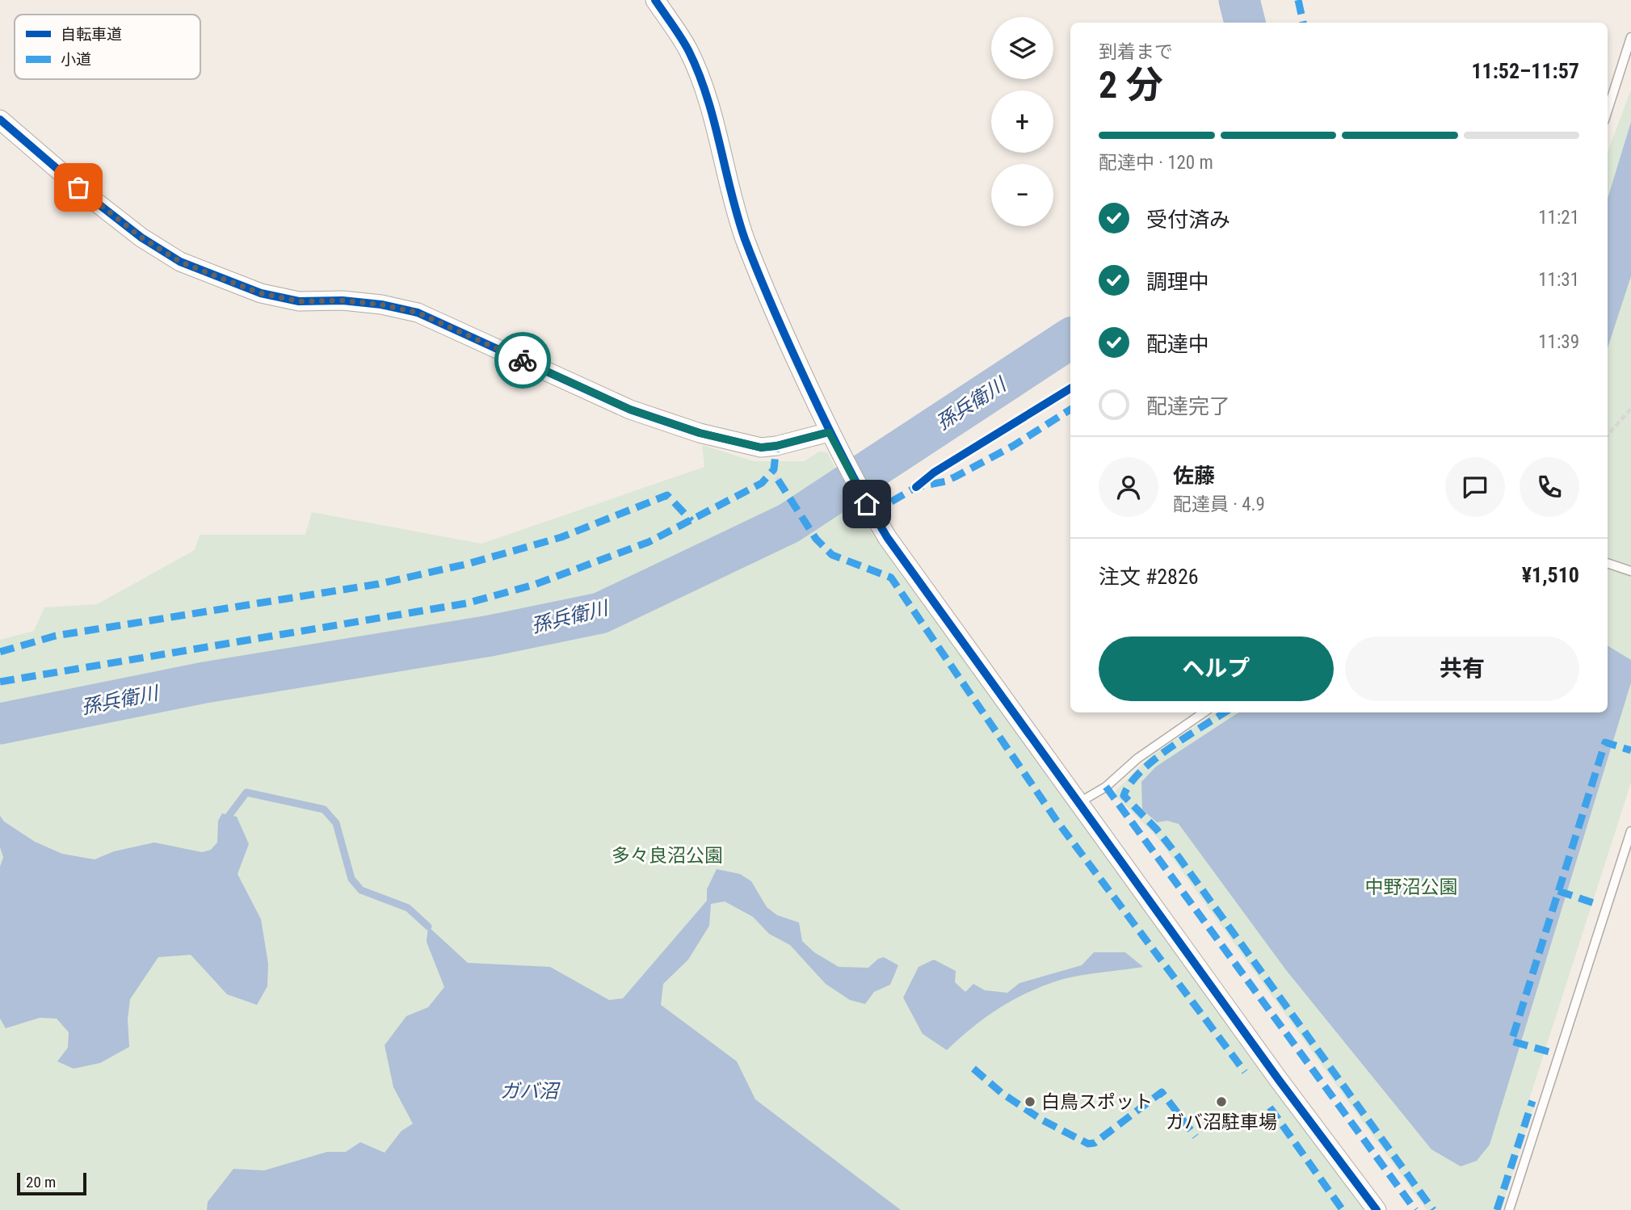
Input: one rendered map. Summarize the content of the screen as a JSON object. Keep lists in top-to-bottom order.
{
  "water": ["孫兵衛川", "ガバ沼"],
  "parks": ["多々良沼公園", "中野沼公園"],
  "places": ["白鳥スポット", "ガバ沼駐車場"],
  "legend": ["自転車道", "小道"],
  "scale_bar": "20 m",
  "page": {
    "map_buttons": ["+", "−"],
    "heading": ["2 分", "到着まで", "11:52–11:57"],
    "panel": [
      "佐藤",
      "配達員 · 4.9",
      "注文 #2826",
      "¥1,510"
    ],
    "bar": "配達中 · 120 m",
    "list": [
      ["受付済み", "11:21"],
      ["調理中", "11:31"],
      ["配達中", "11:39"],
      "配達完了"
    ],
    "buttons": ["ヘルプ", "共有"],
    "scale": "20 m"
  }
}
